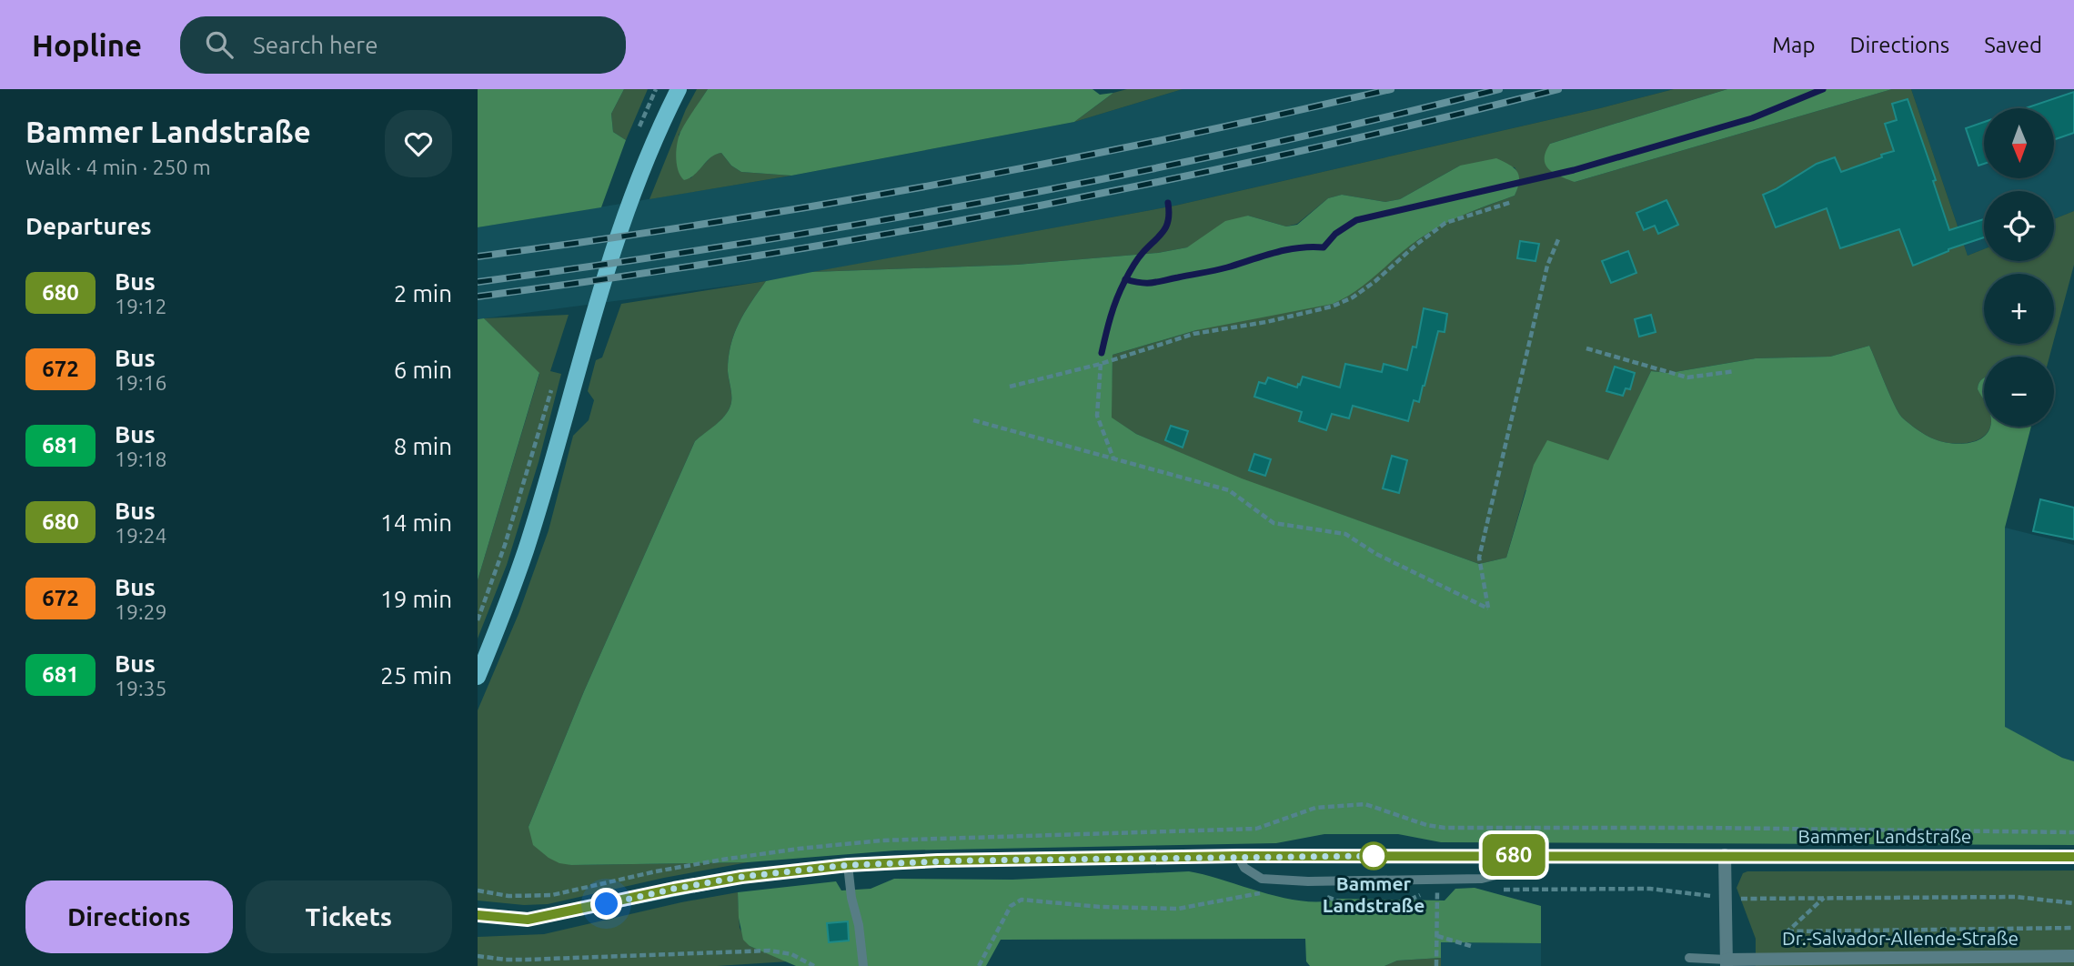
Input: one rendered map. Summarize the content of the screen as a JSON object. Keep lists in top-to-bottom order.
{
  "streets": {
    "main road": ["Bammer Landstraße"],
    "street": ["Dr.-Salvador-Allende-Straße"]
  },
  "places": ["Bammer Landstraße"],
  "lines": ["bus line 680"],
  "north": "bottom",
  "page": {
    "header": "Hopline",
    "search": "Search here",
    "nav": ["Map", "Directions", "Saved"],
    "heading": [
      ["Bammer Landstraße", "Walk · 4 min · 250 m"],
      "Departures"
    ],
    "on_map": "680",
    "map_buttons": ["+", "−"],
    "list": [
      {
        "mark": "680",
        "name": "Bus",
        "note": "19:12",
        "value": "2 min"
      },
      {
        "mark": "672",
        "name": "Bus",
        "note": "19:16",
        "value": "6 min"
      },
      {
        "mark": "681",
        "name": "Bus",
        "note": "19:18",
        "value": "8 min"
      },
      {
        "mark": "680",
        "name": "Bus",
        "note": "19:24",
        "value": "14 min"
      },
      {
        "mark": "672",
        "name": "Bus",
        "note": "19:29",
        "value": "19 min"
      },
      {
        "mark": "681",
        "name": "Bus",
        "note": "19:35",
        "value": "25 min"
      }
    ],
    "buttons": ["Directions", "Tickets"]
  }
}
